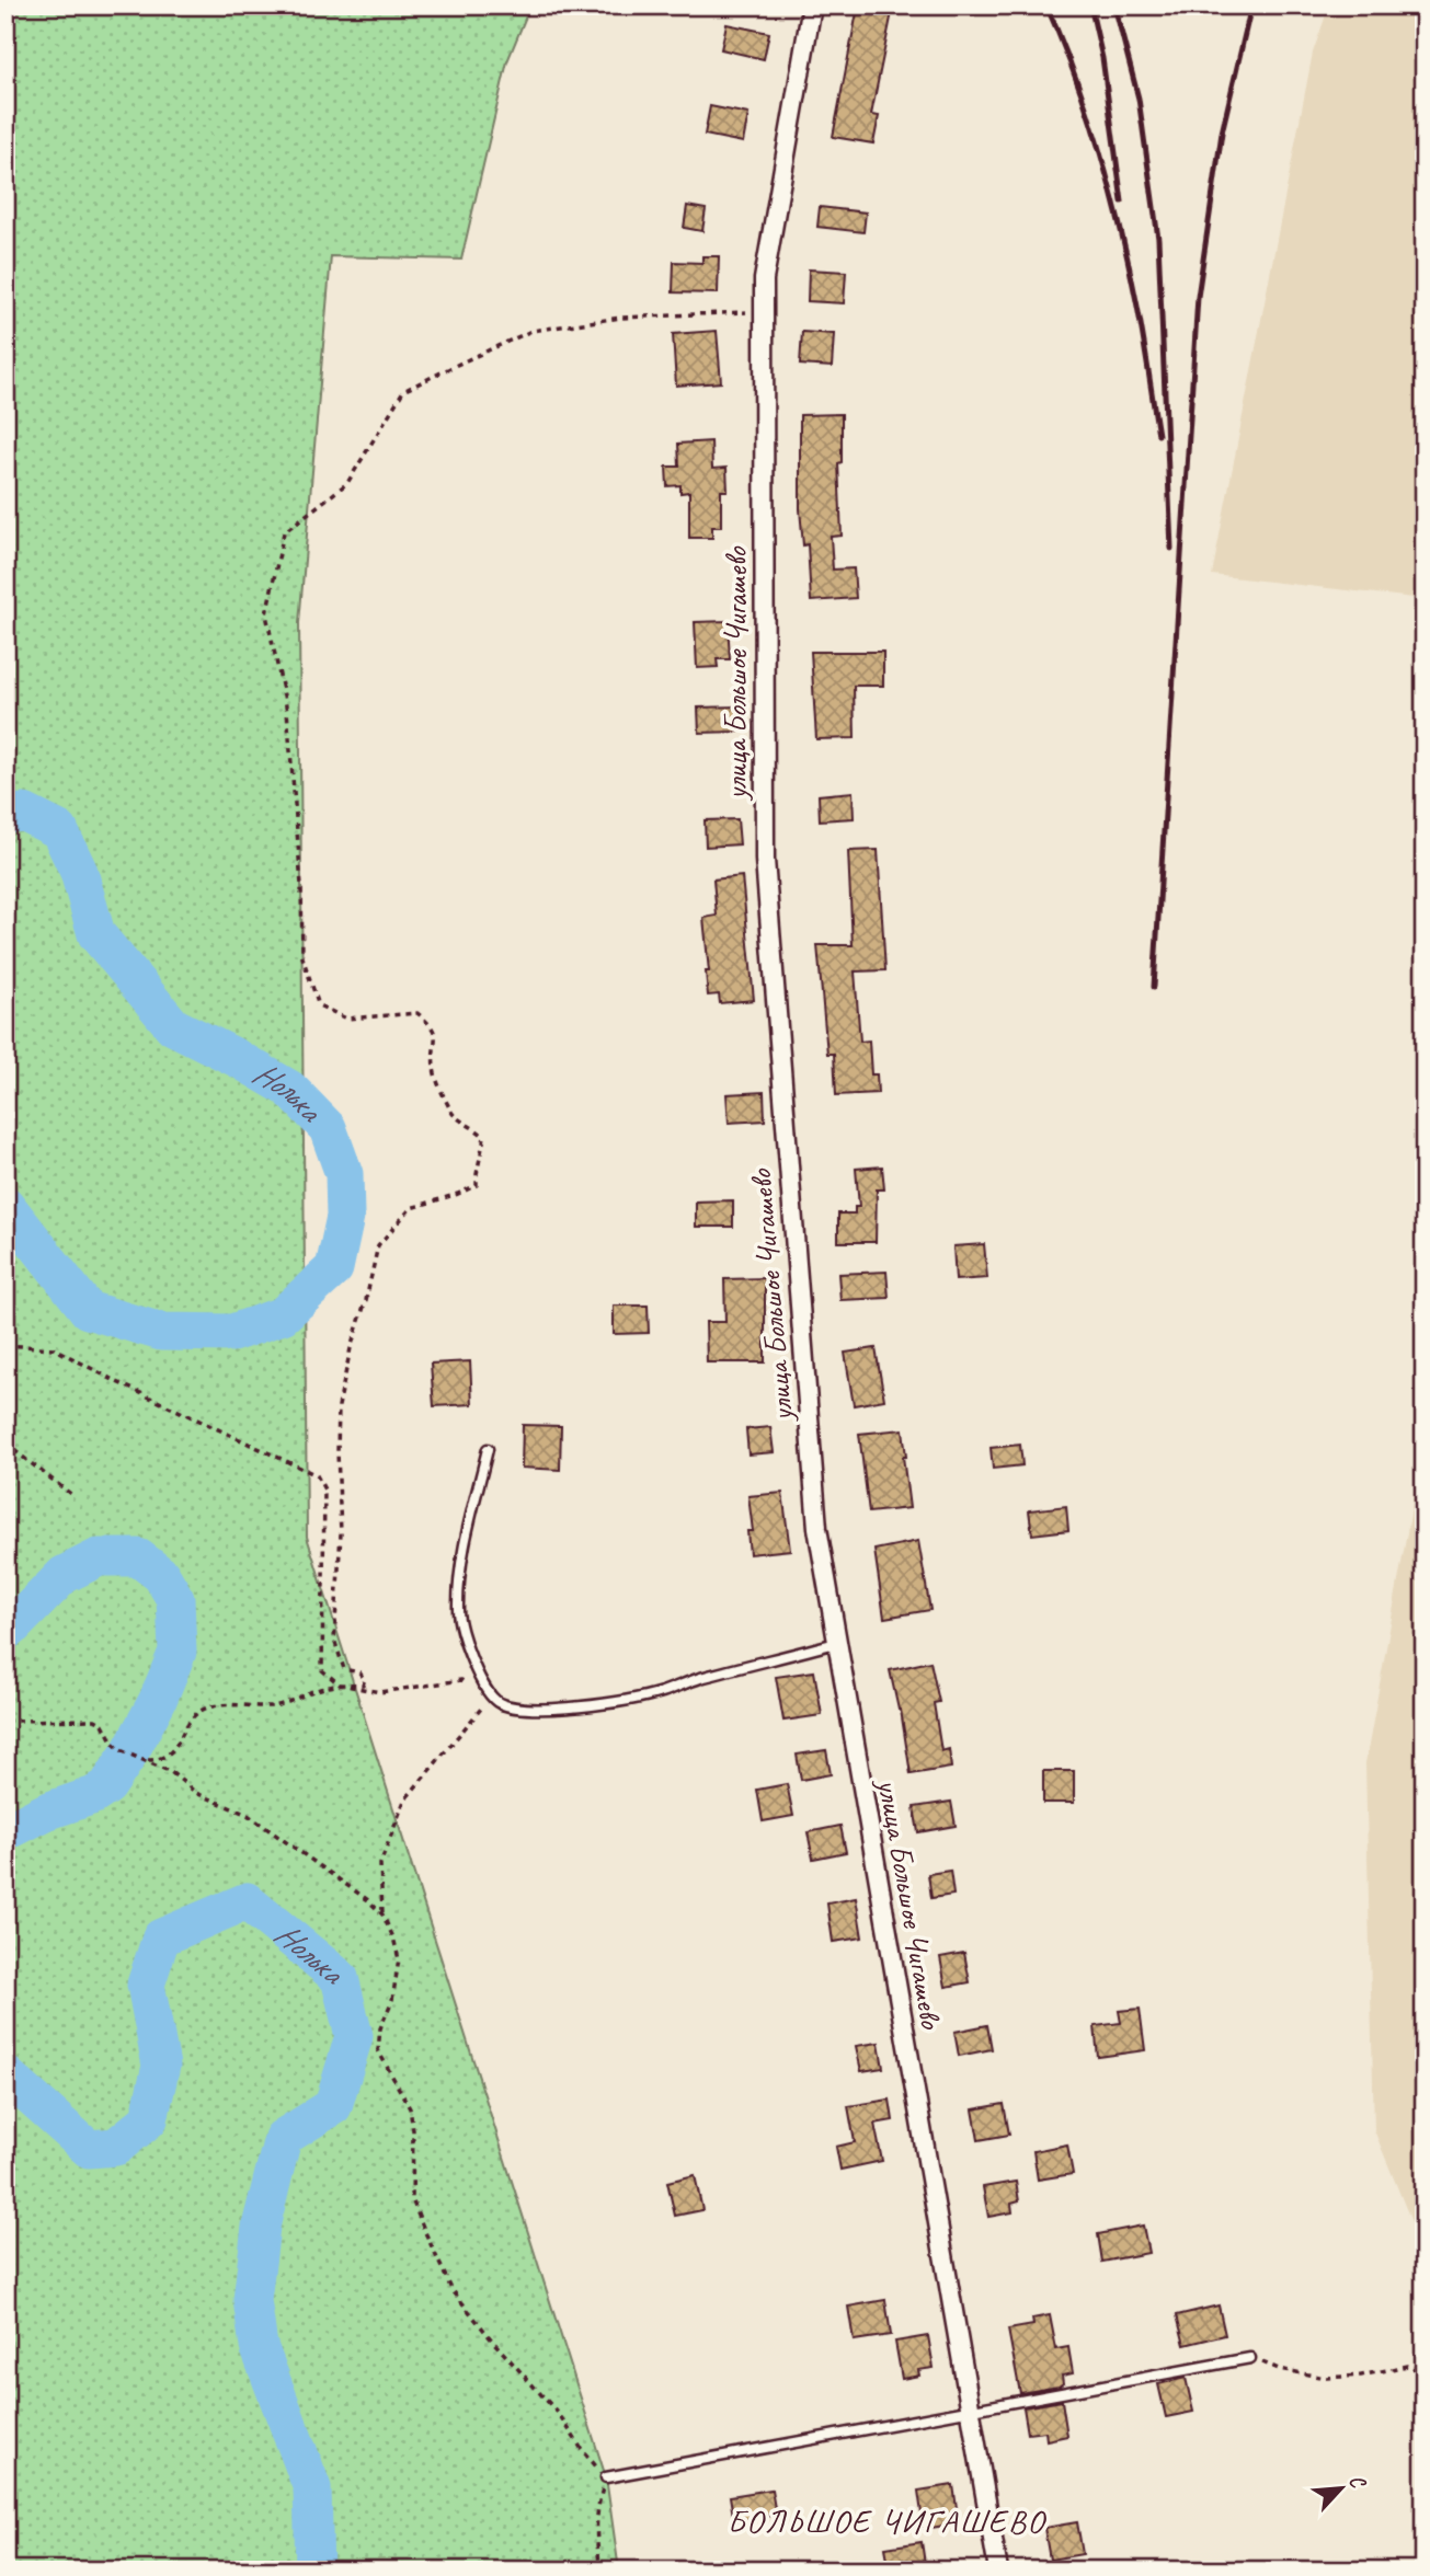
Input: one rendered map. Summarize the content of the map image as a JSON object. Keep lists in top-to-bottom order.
{
  "streets": {
    "street": ["улица Большое Чигашево"]
  },
  "districts": ["БОЛЬШОЕ ЧИГАШЕВО"],
  "water": ["Нолька"],
  "north": "top right"
}
